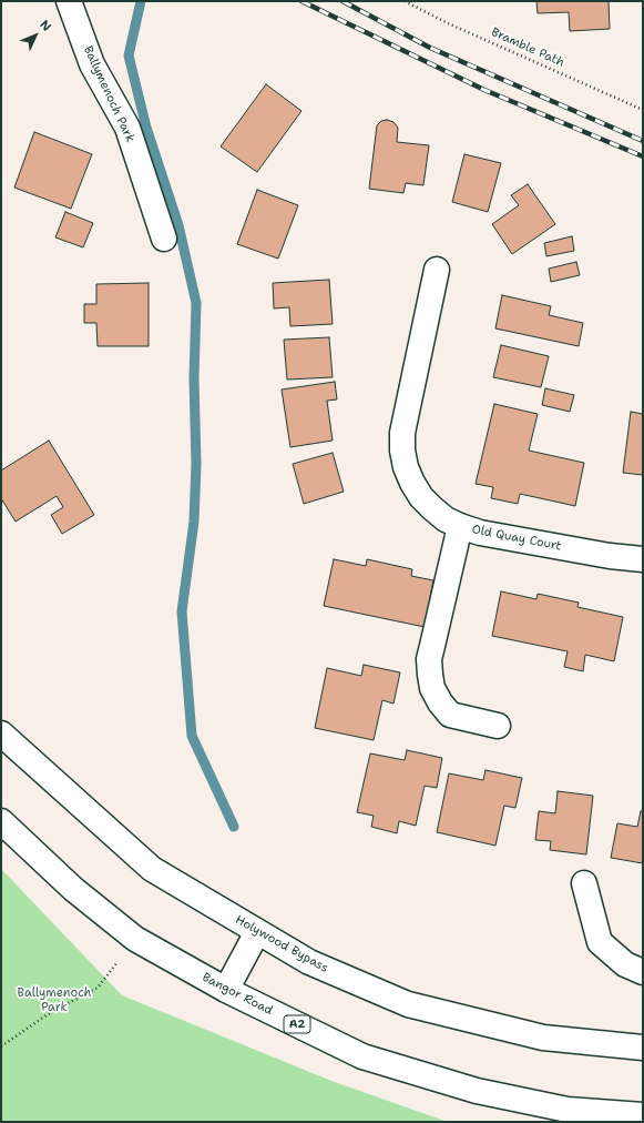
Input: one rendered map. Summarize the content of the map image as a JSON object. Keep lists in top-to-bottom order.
{
  "streets": {
    "main road": [
      "Ballymenoch Park",
      "Old Quay Court",
      "Holywood Bypass",
      "Bangor Road",
      "A2"
    ],
    "path": ["Bramble Path"]
  },
  "parks": ["Ballymenoch Park"],
  "north": "top right"
}
